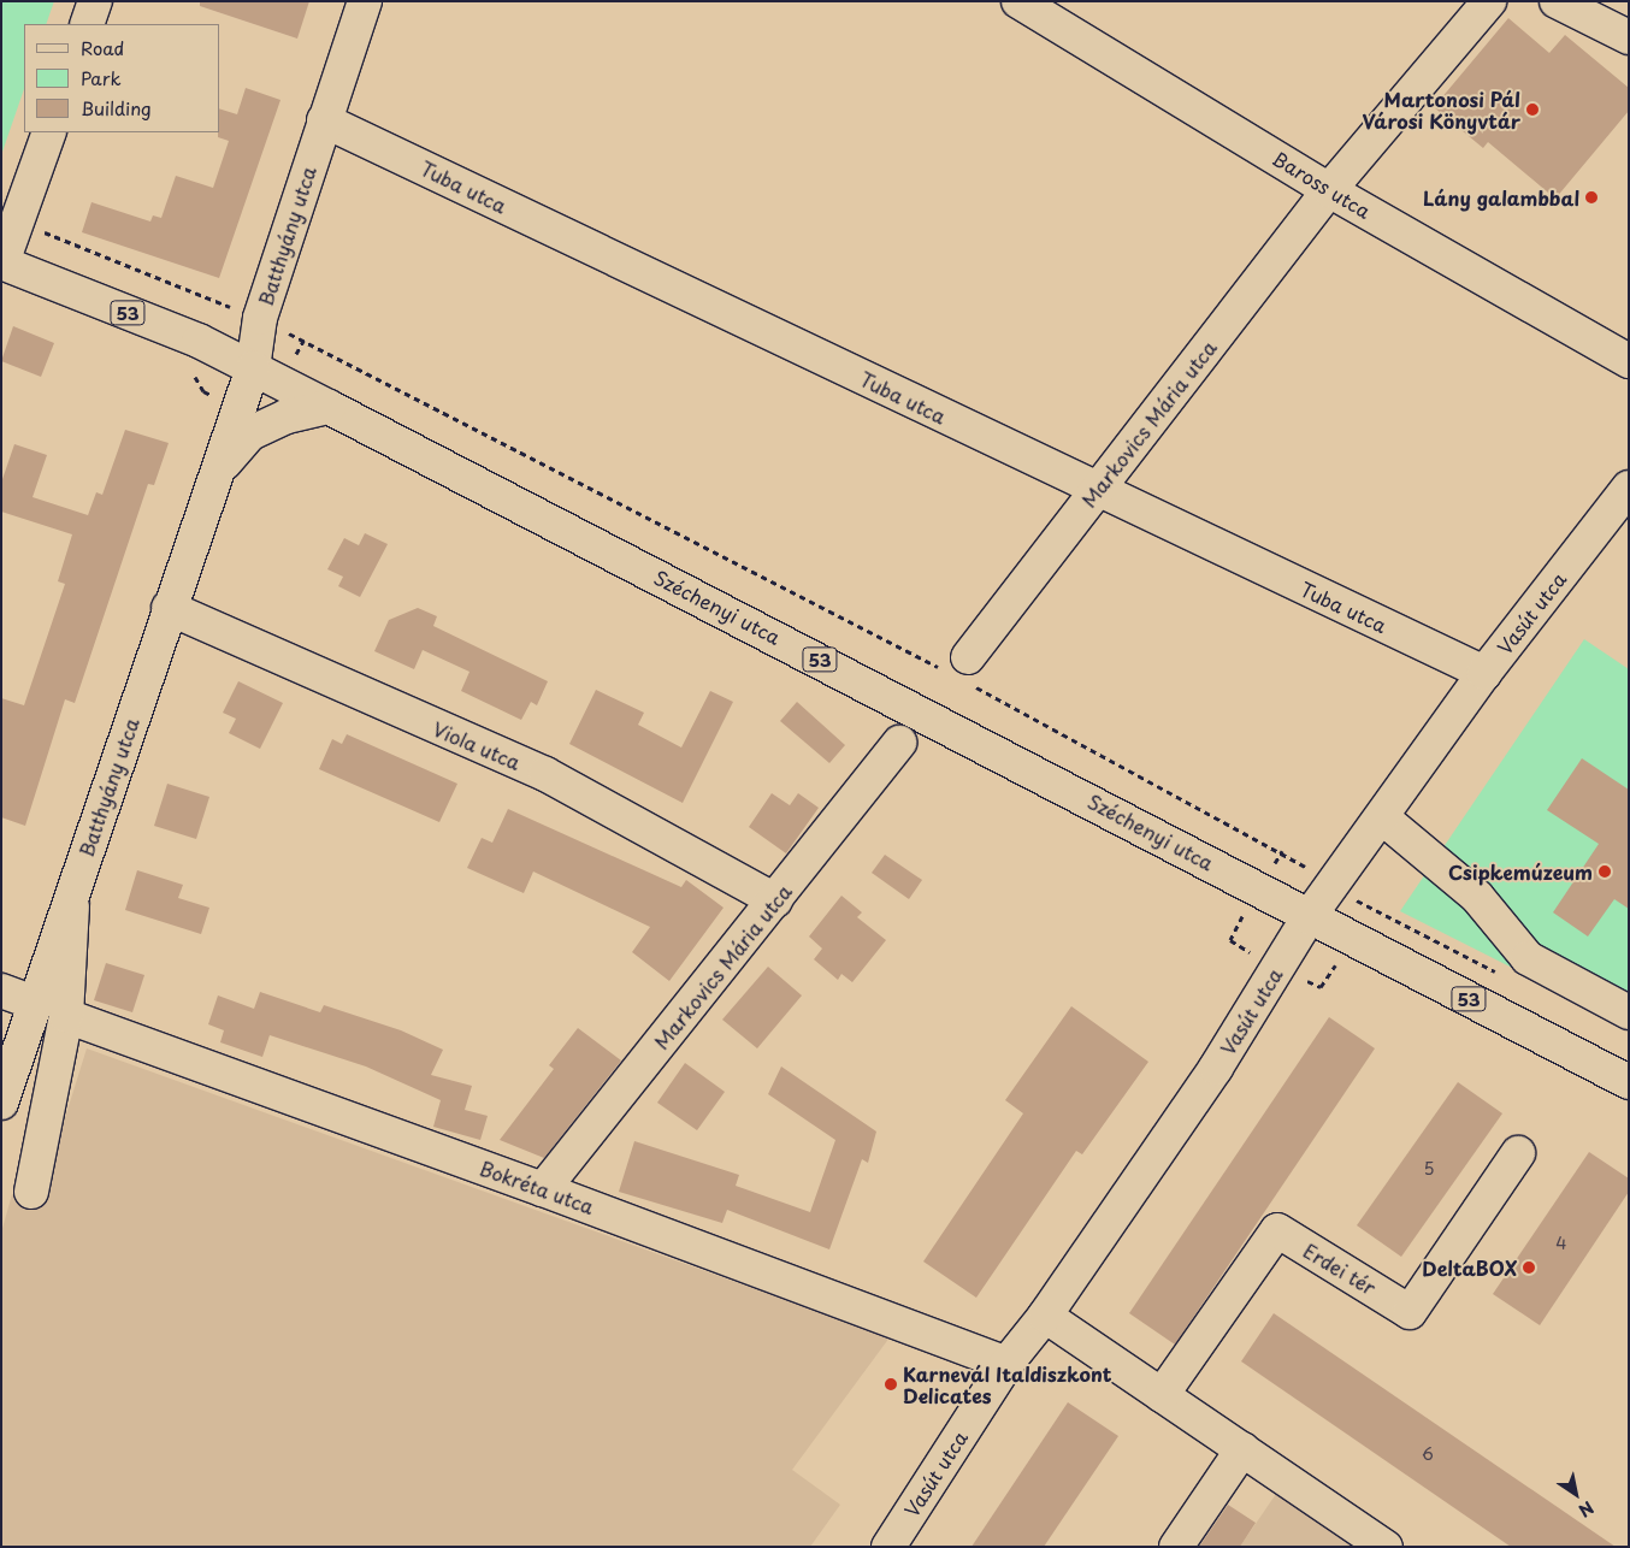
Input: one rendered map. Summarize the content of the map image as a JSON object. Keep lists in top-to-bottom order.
{
  "streets": {
    "street": [
      "Baross utca",
      "Tuba utca",
      "Batthyány utca",
      "53",
      "Markovics Mária utca",
      "Széchenyi utca",
      "Vasút utca",
      "Viola utca",
      "Bokréta utca",
      "Erdei tér"
    ]
  },
  "crossings": [
    ["Baross utca", "Markovics Mária utca"],
    ["Tuba utca", "Batthyány utca"],
    ["Tuba utca", "Markovics Mária utca"],
    ["Tuba utca", "Vasút utca"],
    ["Batthyány utca", "53"],
    ["Batthyány utca", "Széchenyi utca"],
    ["Batthyány utca", "Viola utca"],
    ["53", "Széchenyi utca"],
    ["53", "Vasút utca"],
    ["Markovics Mária utca", "Viola utca"],
    ["Markovics Mária utca", "Bokréta utca"],
    ["Széchenyi utca", "Vasút utca"],
    ["Vasút utca", "Bokréta utca"]
  ],
  "places": [
    "Martonosi Pál Városi Könyvtár",
    "Lány galambbal",
    "Csipkemúzeum",
    "DeltaBOX",
    "Karnevál Italdiszkont Delicates"
  ],
  "house_numbers": ["5", "4", "6"],
  "legend": ["Road", "Park", "Building"],
  "north": "bottom right"
}
